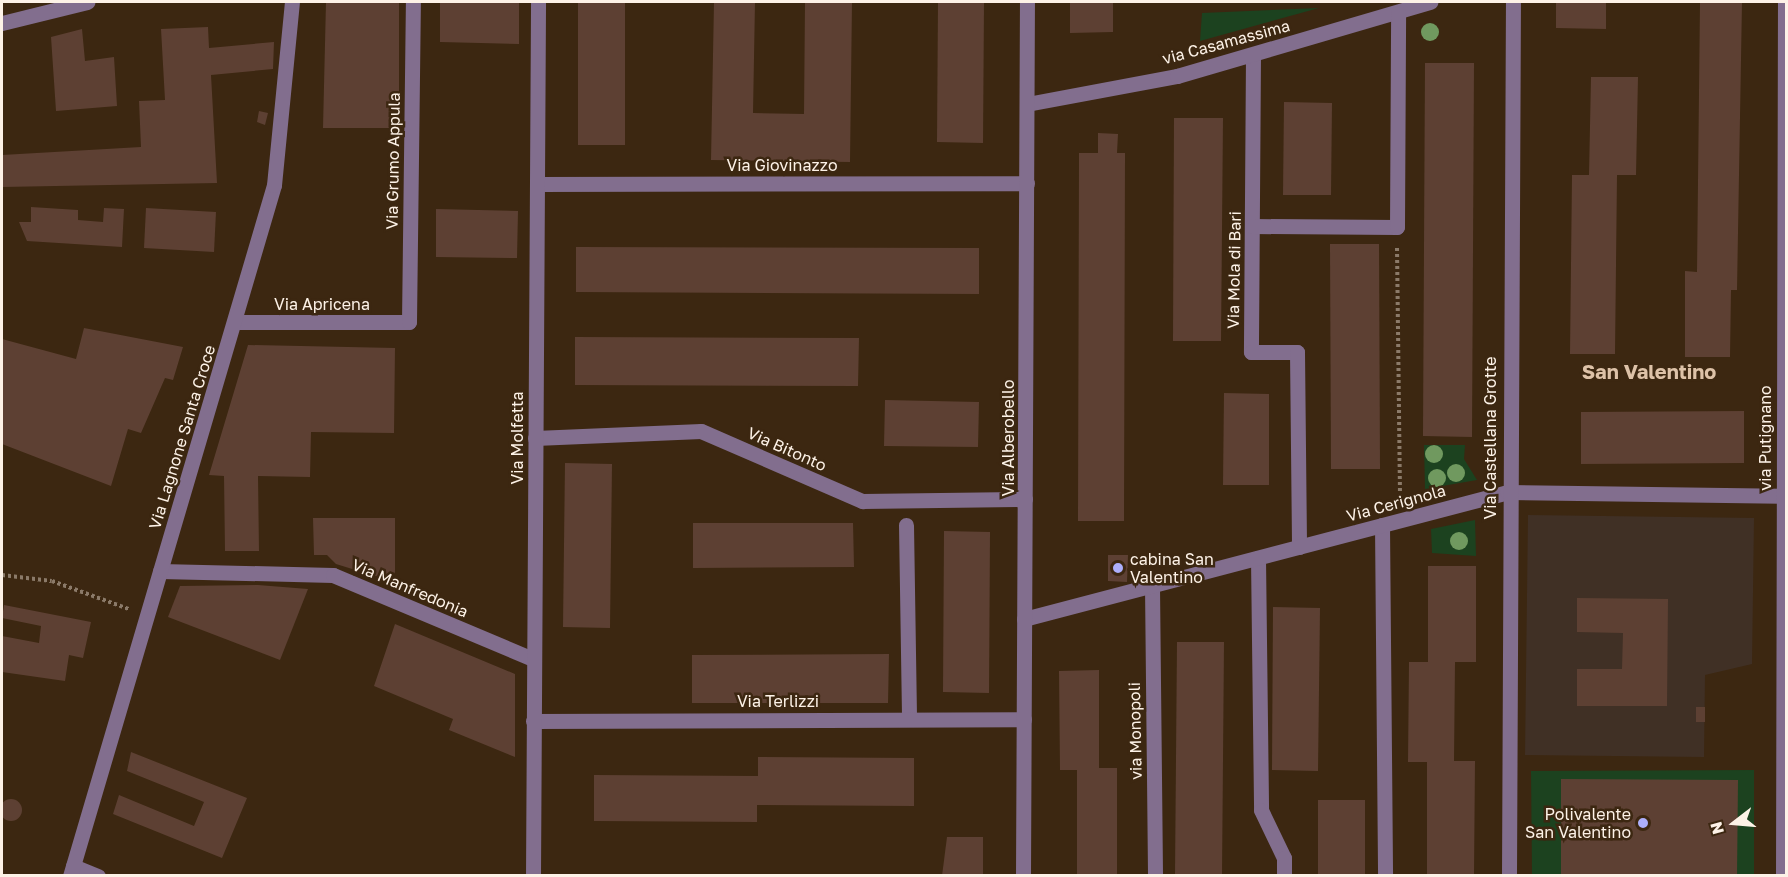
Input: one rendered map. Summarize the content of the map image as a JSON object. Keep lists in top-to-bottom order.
{
  "streets": {
    "street": [
      "via Casamassima",
      "Via Grumo Appula",
      "Via Giovinazzo",
      "Via Mola di Bari",
      "Via Apricena",
      "Via Lagnone Santa Croce",
      "Via Molfetta",
      "Via Alberobello",
      "Via Castellana Grotte",
      "via Putignano",
      "Via Bitonto",
      "Via Cerignola",
      "Via Manfredonia",
      "Via Terlizzi",
      "via Monopoli"
    ]
  },
  "crossings": [
    ["via Casamassima", "Via Mola di Bari"],
    ["via Casamassima", "Via Alberobello"],
    ["Via Grumo Appula", "Via Apricena"],
    ["Via Giovinazzo", "Via Molfetta"],
    ["Via Giovinazzo", "Via Alberobello"],
    ["Via Mola di Bari", "Via Cerignola"],
    ["Via Apricena", "Via Lagnone Santa Croce"],
    ["Via Lagnone Santa Croce", "Via Manfredonia"],
    ["Via Molfetta", "Via Bitonto"],
    ["Via Molfetta", "Via Manfredonia"],
    ["Via Molfetta", "Via Terlizzi"],
    ["Via Alberobello", "Via Bitonto"],
    ["Via Alberobello", "Via Cerignola"],
    ["Via Alberobello", "Via Terlizzi"],
    ["Via Castellana Grotte", "Via Cerignola"],
    ["via Putignano", "Via Cerignola"],
    ["Via Cerignola", "via Monopoli"]
  ],
  "districts": ["San Valentino"],
  "places": ["cabina San Valentino", "Polivalente San Valentino"],
  "north": "left"
}
